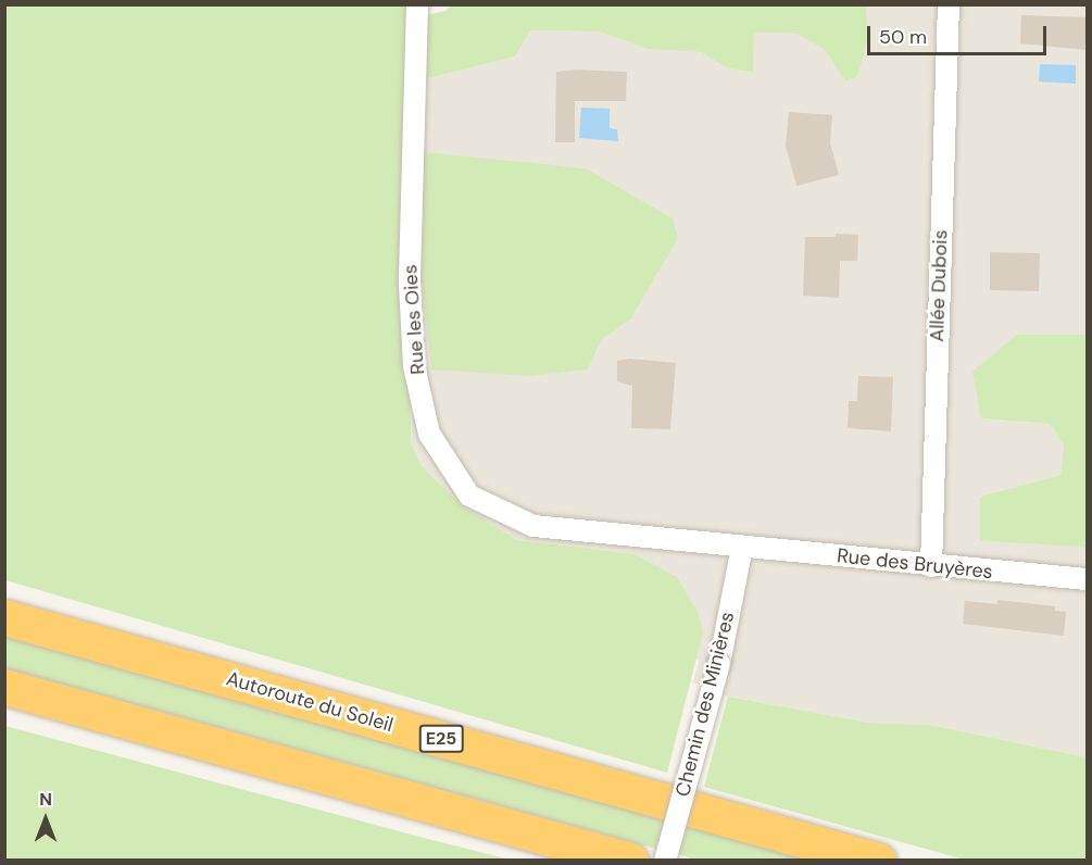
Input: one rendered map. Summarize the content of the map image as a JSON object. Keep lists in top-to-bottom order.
{
  "streets": {
    "highway": ["Autoroute du Soleil", "E25"],
    "street": [
      "Allée Dubois",
      "Rue les Oies",
      "Rue des Bruyères",
      "Chemin des Minières"
    ]
  },
  "crossings": [
    ["Allée Dubois", "Rue des Bruyères"],
    ["Rue les Oies", "Rue des Bruyères"],
    ["Rue les Oies", "Chemin des Minières"],
    ["Rue des Bruyères", "Chemin des Minières"]
  ],
  "scale_bar": "50 m",
  "north": "top"
}
